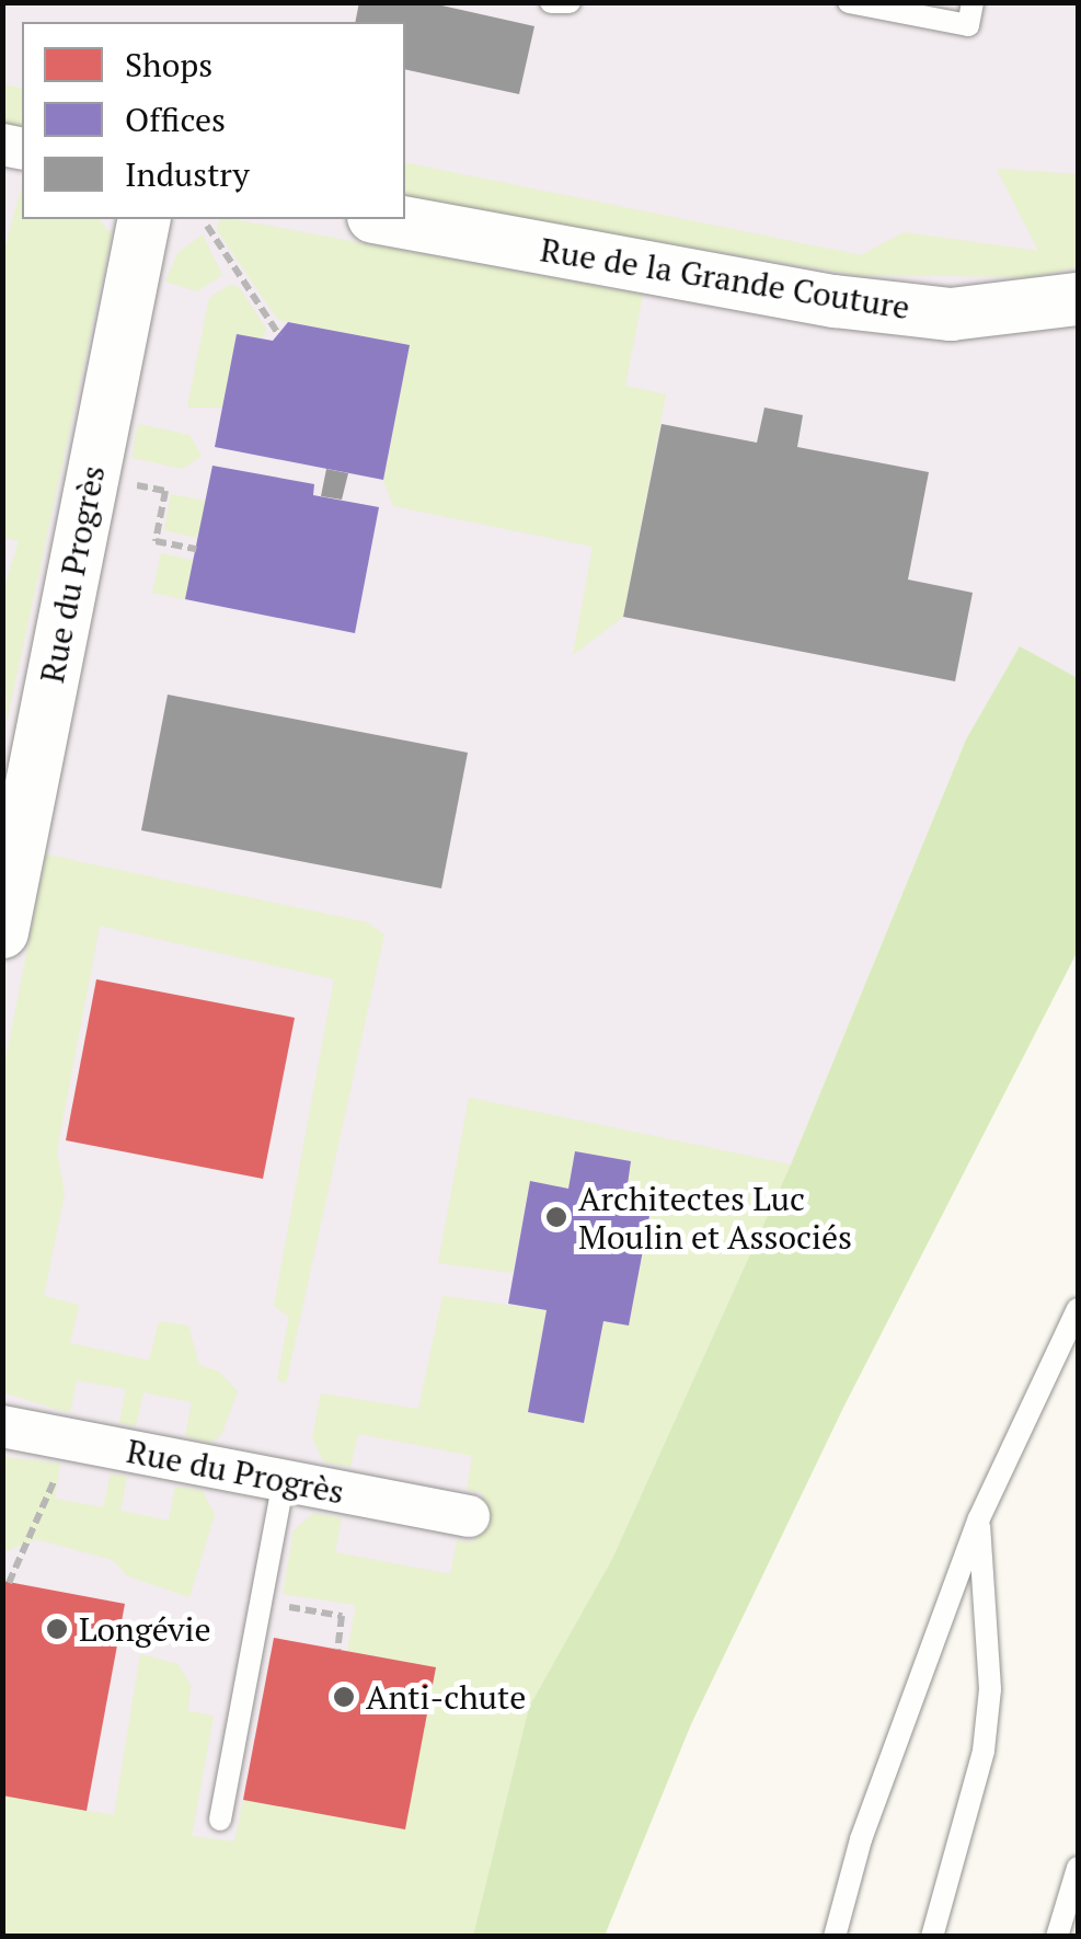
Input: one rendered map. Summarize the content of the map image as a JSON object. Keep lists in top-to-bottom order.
{
  "streets": {
    "street": ["Rue de la Grande Couture", "Rue du Progrès"]
  },
  "places": ["Architectes Luc Moulin et Associés", "Longévie", "Anti-chute"],
  "legend": ["Shops", "Offices", "Industry"]
}
